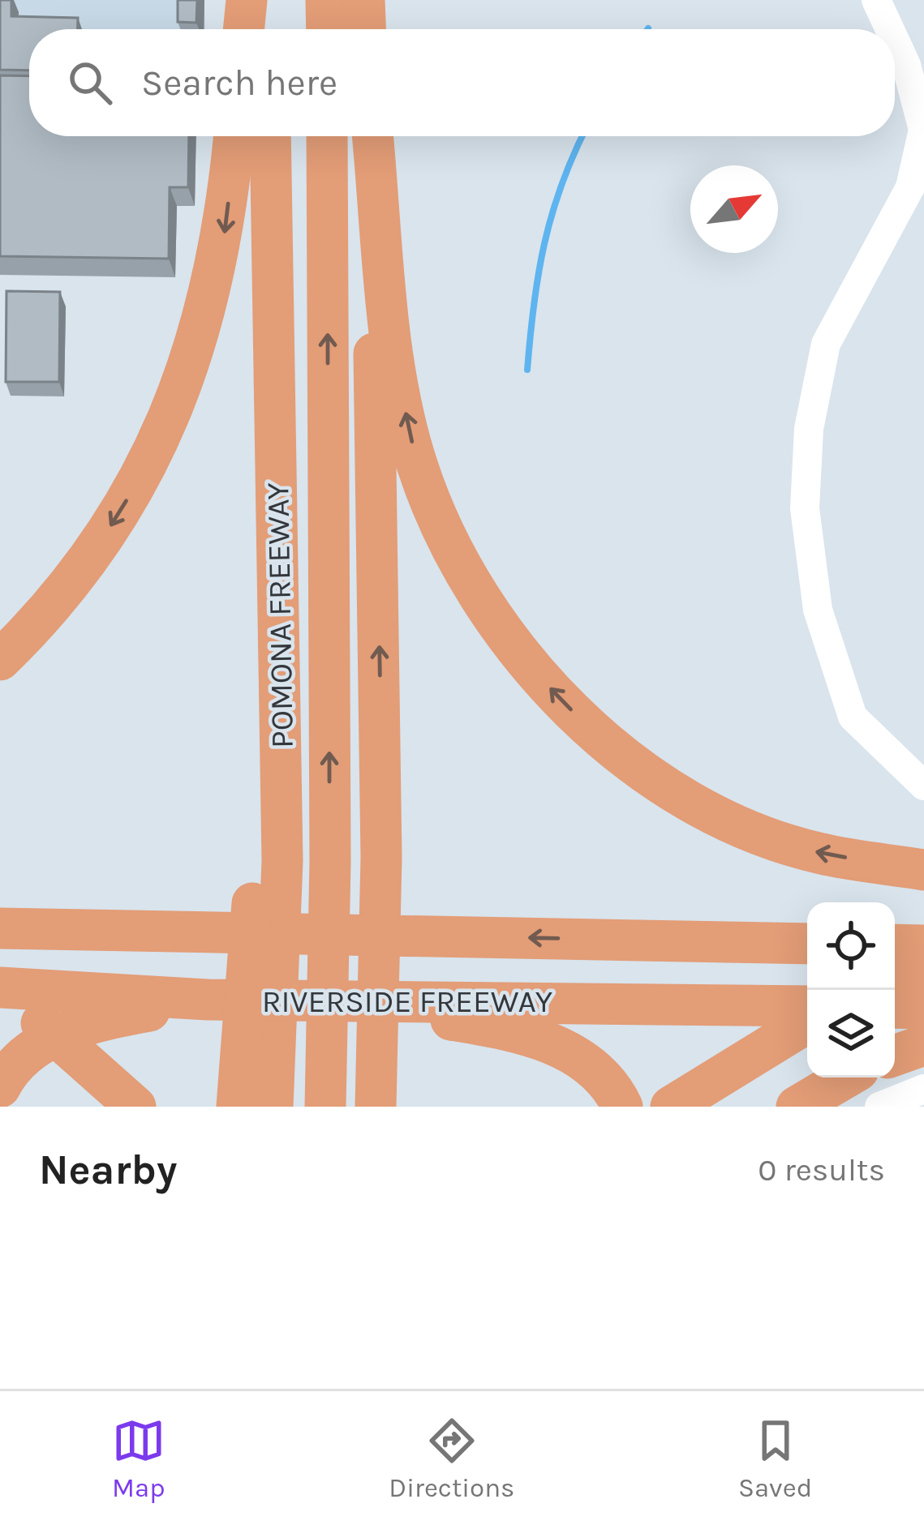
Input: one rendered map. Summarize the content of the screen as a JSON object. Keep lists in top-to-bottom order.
{
  "streets": {
    "highway": ["POMONA FREEWAY", "RIVERSIDE FREEWAY"]
  },
  "north": "top right",
  "page": {
    "search": "Search here",
    "heading": ["Nearby", "0 results"],
    "nav": ["Map", "Directions", "Saved"]
  }
}
